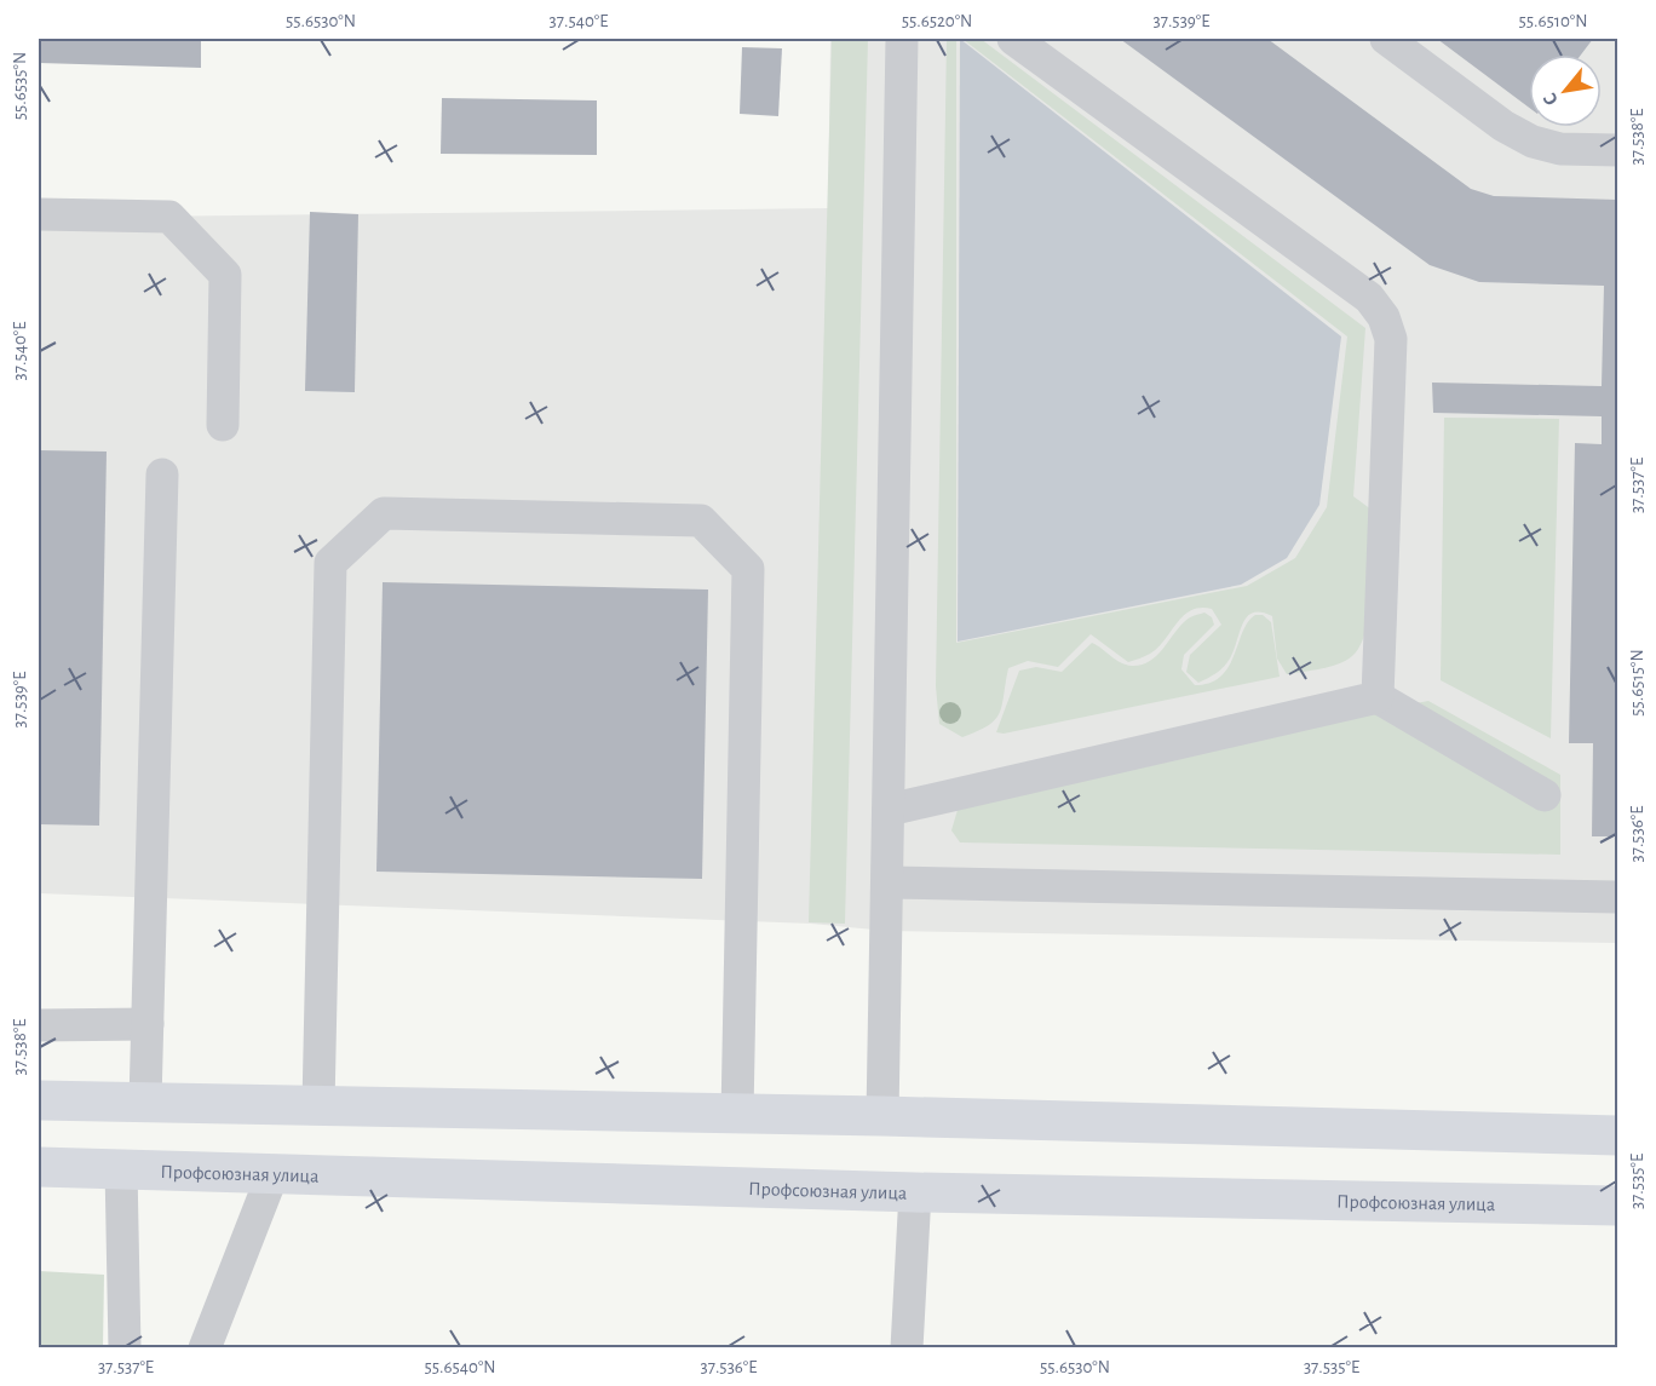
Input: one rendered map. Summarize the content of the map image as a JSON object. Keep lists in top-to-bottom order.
{
  "streets": {
    "main road": ["Профсоюзная улица"]
  },
  "north": "bottom left",
  "coordinates": [
    "55.6530°N",
    "37.540°E",
    "55.6520°N",
    "37.539°E",
    "55.6510°N",
    "55.6535°N",
    "37.538°E",
    "37.537°E",
    "55.6515°N",
    "37.536°E",
    "37.535°E",
    "55.6540°N"
  ]
}
